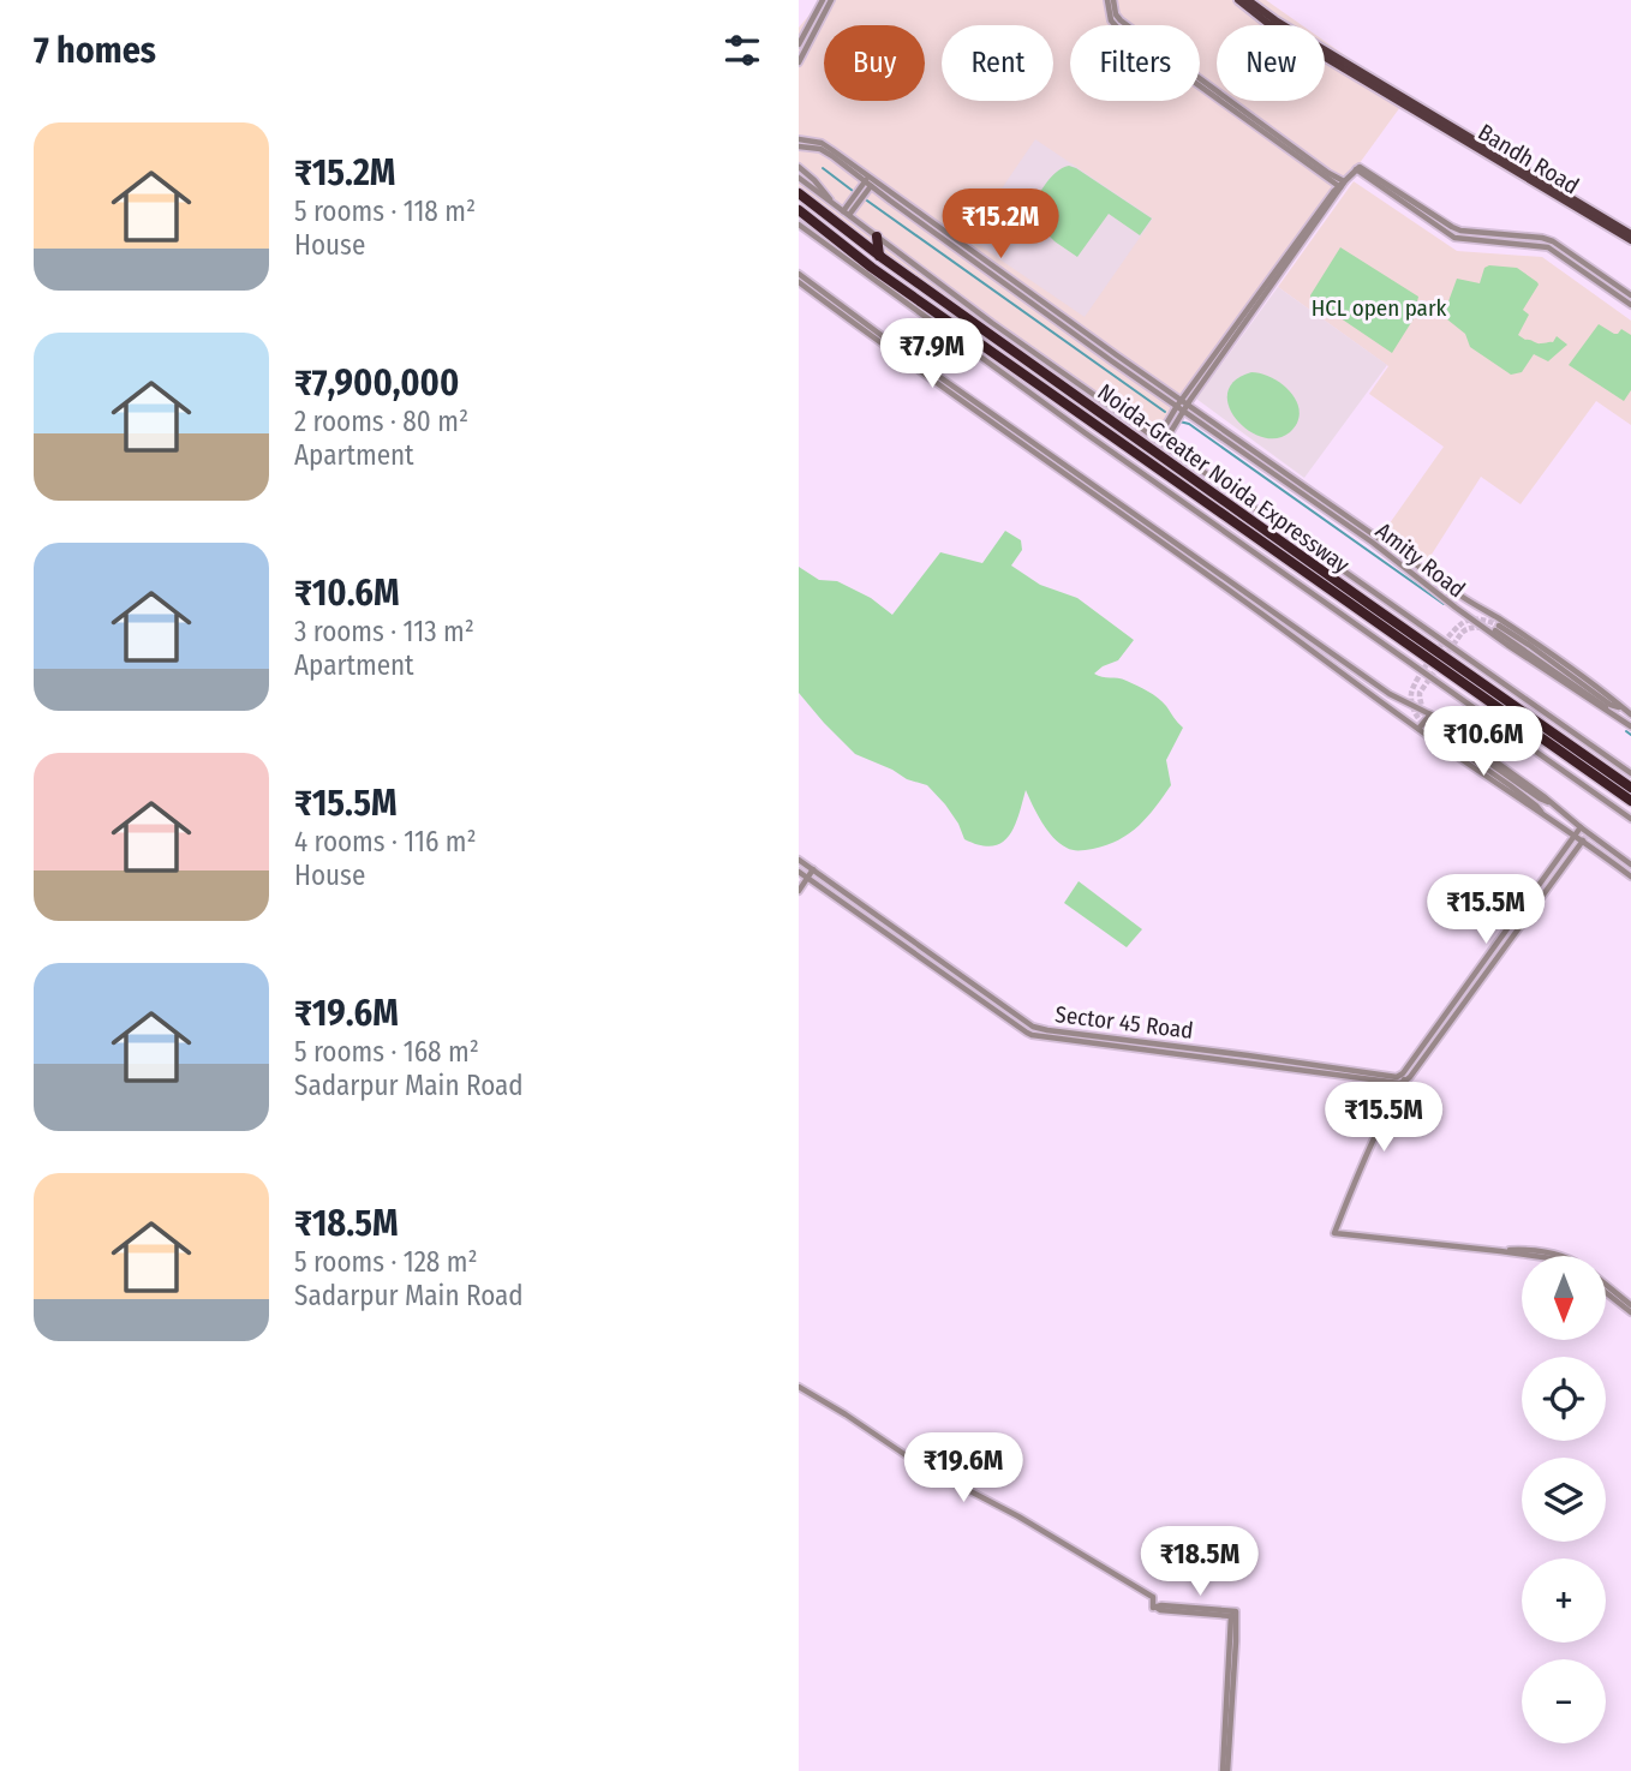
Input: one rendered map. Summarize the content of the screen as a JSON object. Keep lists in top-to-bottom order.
{
  "streets": {
    "highway": ["Noida-Greater Noida Expressway"],
    "main road": ["Bandh Road"],
    "street": ["Amity Road", "Sector 45 Road"]
  },
  "parks": ["HCL open park"],
  "north": "bottom",
  "page": {
    "heading": "7 homes",
    "chip": [
      "Buy",
      "Rent",
      "Filters",
      "New"
    ],
    "list": [
      {
        "name": "₹15.2M",
        "note": "5 rooms · 118 m² · House"
      },
      {
        "name": "₹7,900,000",
        "note": "2 rooms · 80 m² · Apartment"
      },
      {
        "name": "₹10.6M",
        "note": "3 rooms · 113 m² · Apartment"
      },
      {
        "name": "₹15.5M",
        "note": "4 rooms · 116 m² · House"
      },
      {
        "name": "₹19.6M",
        "note": "5 rooms · 168 m² · Sadarpur Main Road"
      },
      {
        "name": "₹18.5M",
        "note": "5 rooms · 128 m² · Sadarpur Main Road"
      }
    ],
    "price": [
      "₹15.2M",
      "₹7.9M",
      "₹10.6M",
      "₹15.5M",
      "₹15.5M",
      "₹19.6M",
      "₹18.5M"
    ],
    "map_buttons": ["+", "−"]
  }
}
